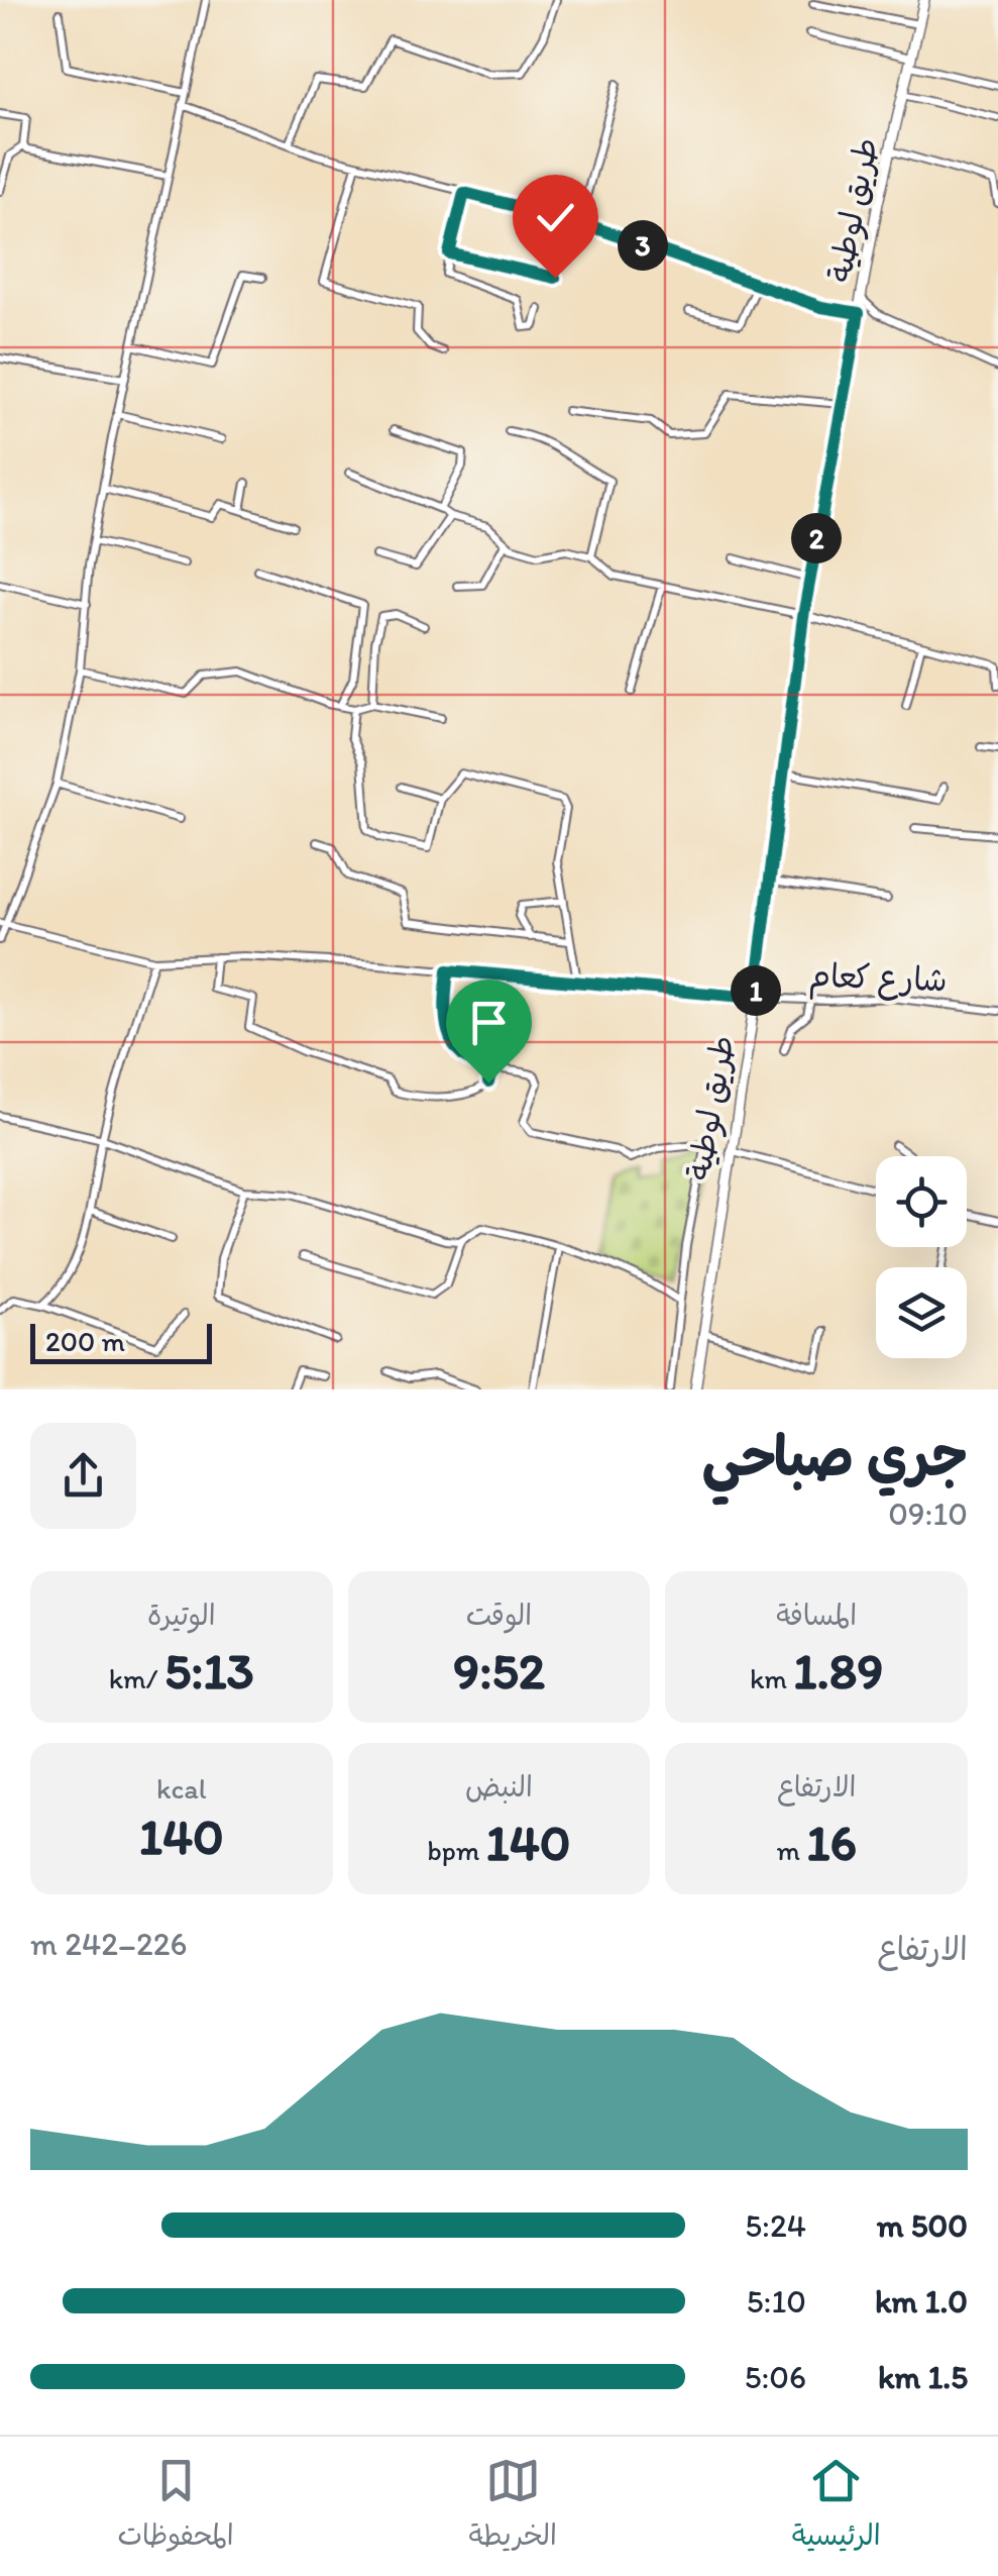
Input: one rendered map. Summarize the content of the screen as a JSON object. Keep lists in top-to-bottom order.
{
  "streets": {
    "main road": ["طريق لوطية"],
    "street": ["شارع كعام"]
  },
  "crossings": [
    ["طريق لوطية", "شارع كعام"]
  ],
  "scale_bar": "200 m",
  "page": {
    "pins": ["3", "2", "1"],
    "scale": "200 m",
    "heading": ["جري صباحي", "09:10"],
    "stats": [
      ["المسافة", "1.89 km"],
      ["الوقت", "9:52"],
      ["الوتيرة", "5:13 /km"],
      ["الارتفاع", "16 m"],
      ["النبض", "140 bpm"],
      ["kcal", "140"]
    ],
    "chart": ["الارتفاع", "226–242 m"],
    "list": [
      {
        "name": "500 m",
        "note": "5:24"
      },
      {
        "name": "1.0 km",
        "note": "5:10"
      },
      {
        "name": "1.5 km",
        "note": "5:06"
      }
    ],
    "tabs": ["الرئيسية", "الخريطة", "المحفوظات"]
  }
}
